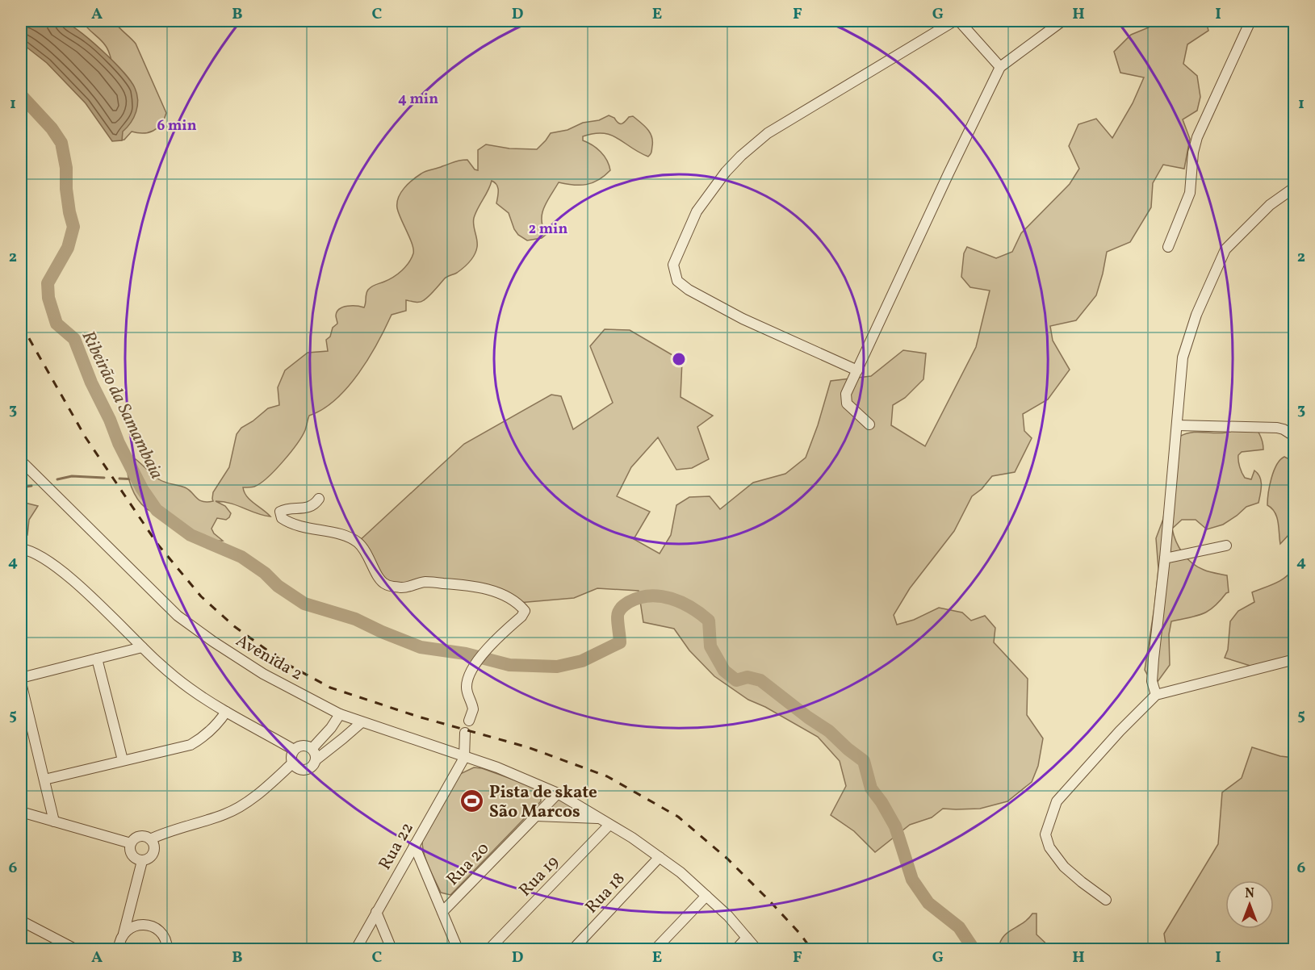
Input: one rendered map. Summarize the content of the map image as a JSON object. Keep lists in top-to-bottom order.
{
  "streets": {
    "street": [
      "Avenida 2",
      "Rua 22",
      "Rua 20",
      "Rua 19",
      "Rua 18"
    ]
  },
  "crossings": [
    ["Avenida 2", "Rua 22"],
    ["Avenida 2", "Rua 20"],
    ["Avenida 2", "Rua 19"],
    ["Avenida 2", "Rua 18"]
  ],
  "water": ["Ribeirão da Samambaia"],
  "places": {
    "sports": ["Pista de skate São Marcos"]
  },
  "north": "top",
  "grid": {
    "columns": [
      "A",
      "B",
      "C",
      "D",
      "E",
      "F",
      "G",
      "H",
      "I"
    ],
    "rows": [
      "1",
      "2",
      "3",
      "4",
      "5",
      "6"
    ]
  },
  "rings": ["4 min", "6 min", "2 min"]
}
